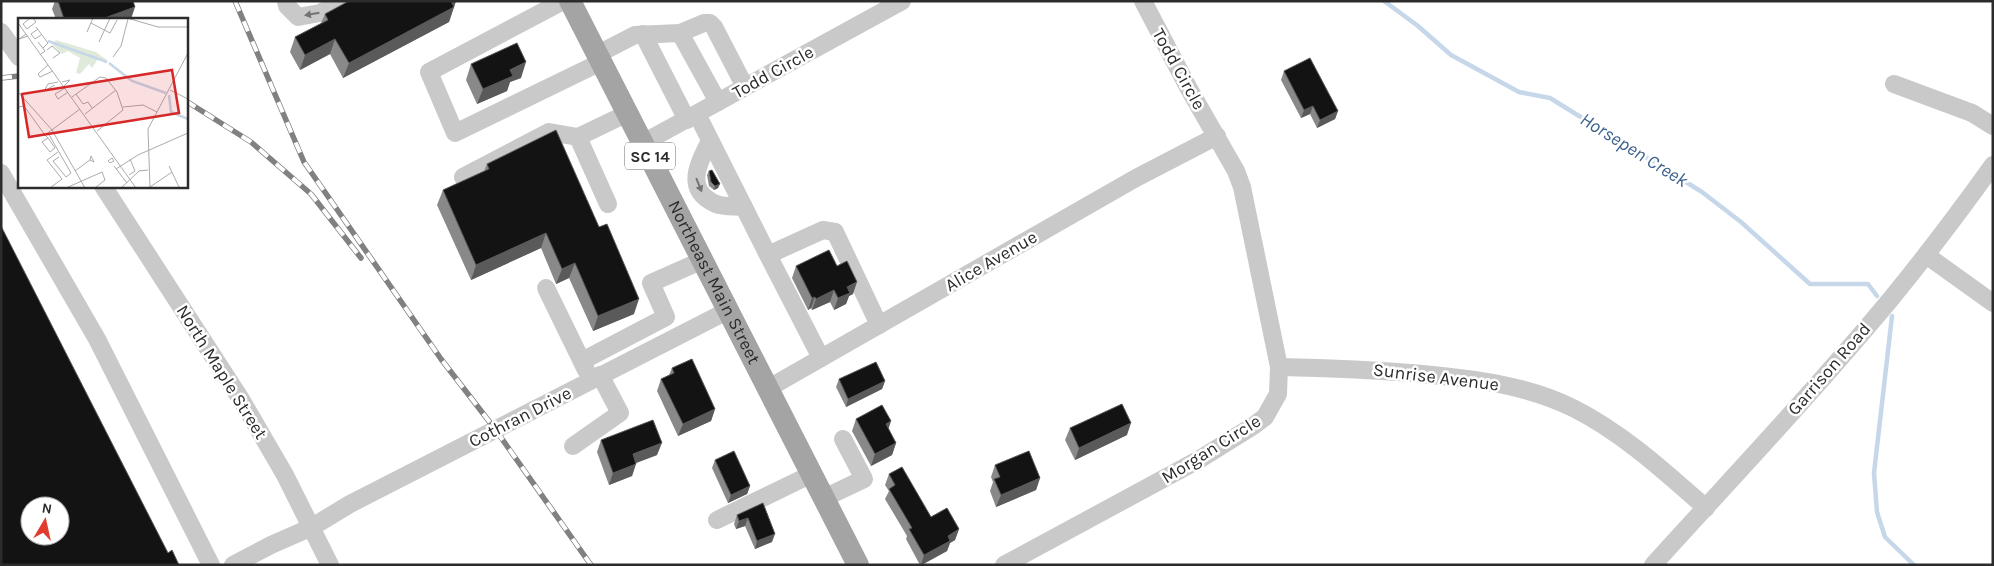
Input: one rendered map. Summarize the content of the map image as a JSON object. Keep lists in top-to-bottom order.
{
  "streets": {
    "main road": ["SC 14", "Northeast Main Street"],
    "street": [
      "Todd Circle",
      "Alice Avenue",
      "Garrison Road",
      "North Maple Street",
      "Sunrise Avenue",
      "Cothran Drive",
      "Morgan Circle"
    ]
  },
  "crossings": [
    ["Todd Circle", "Alice Avenue"],
    ["Todd Circle", "Northeast Main Street"],
    ["Todd Circle", "Morgan Circle"],
    ["Alice Avenue", "Northeast Main Street"],
    ["Alice Avenue", "Morgan Circle"],
    ["Northeast Main Street", "Cothran Drive"],
    ["Garrison Road", "Sunrise Avenue"],
    ["North Maple Street", "Cothran Drive"],
    ["Sunrise Avenue", "Morgan Circle"]
  ],
  "water": ["Horsepen Creek"],
  "north": "top"
}
